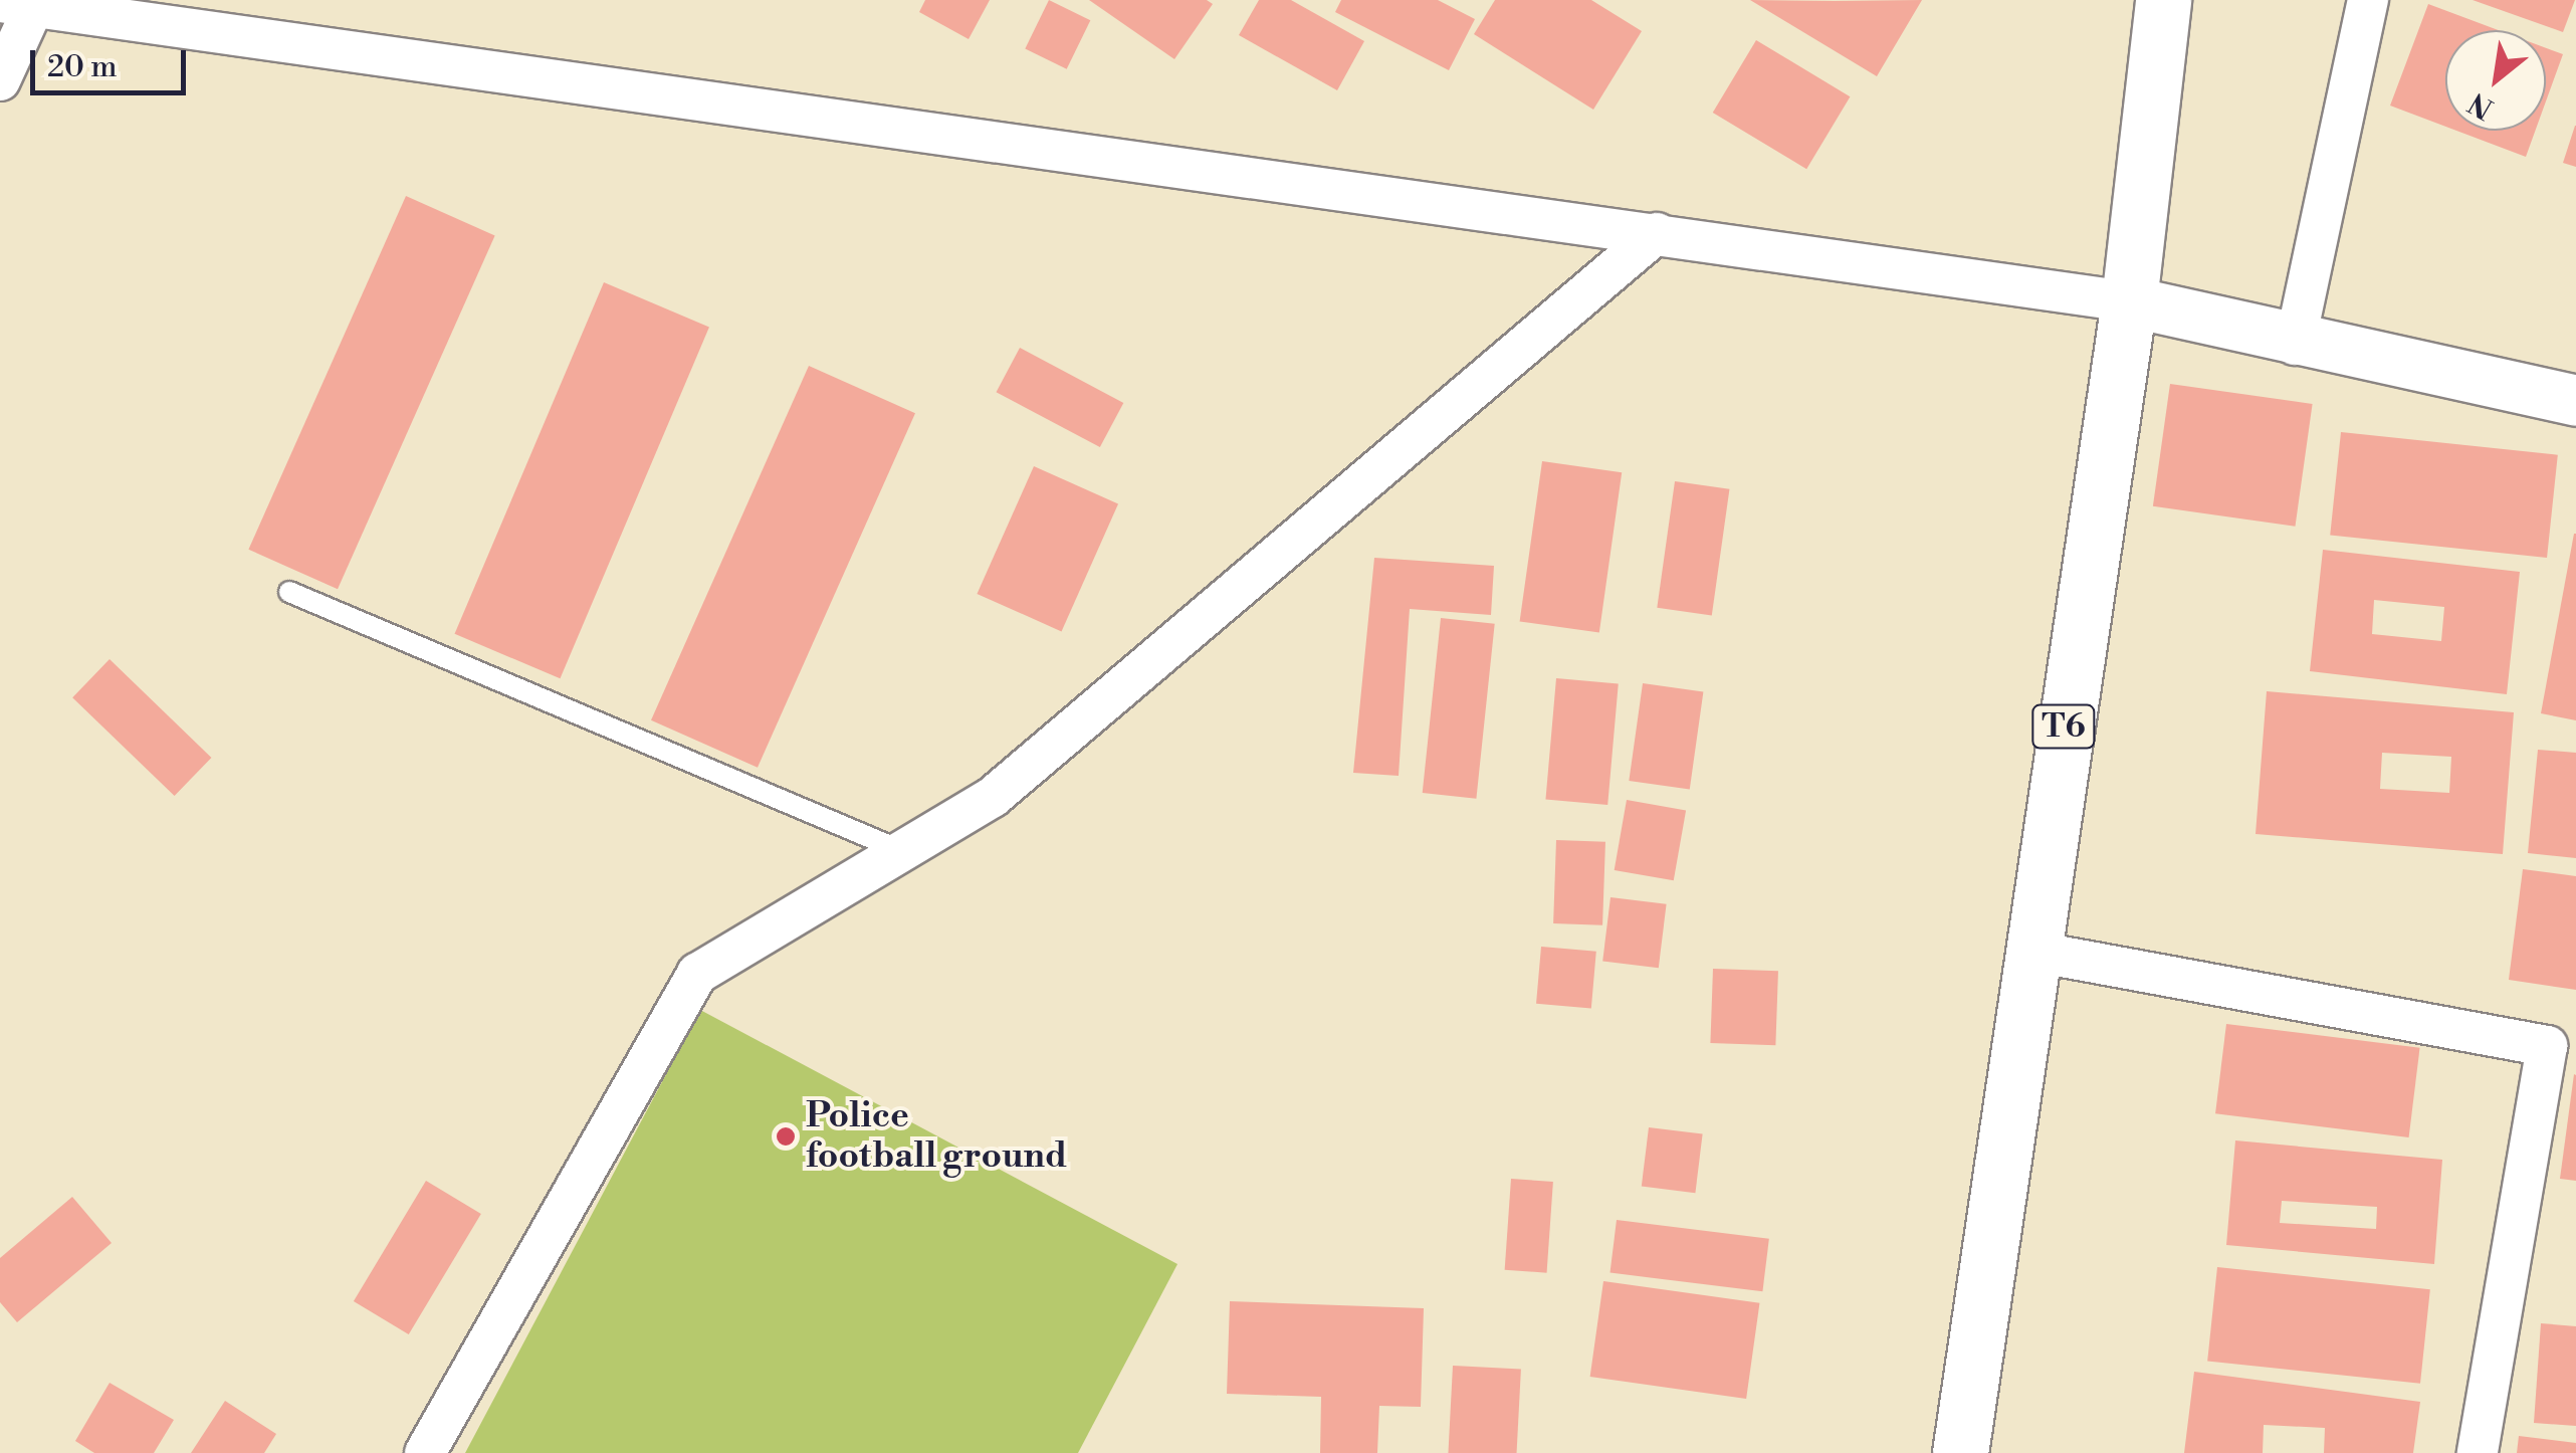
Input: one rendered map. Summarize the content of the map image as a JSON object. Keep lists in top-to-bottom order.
{
  "streets": {
    "highway": ["T6"]
  },
  "places": ["Police football ground"],
  "scale_bar": "20 m",
  "north": "bottom left"
}
